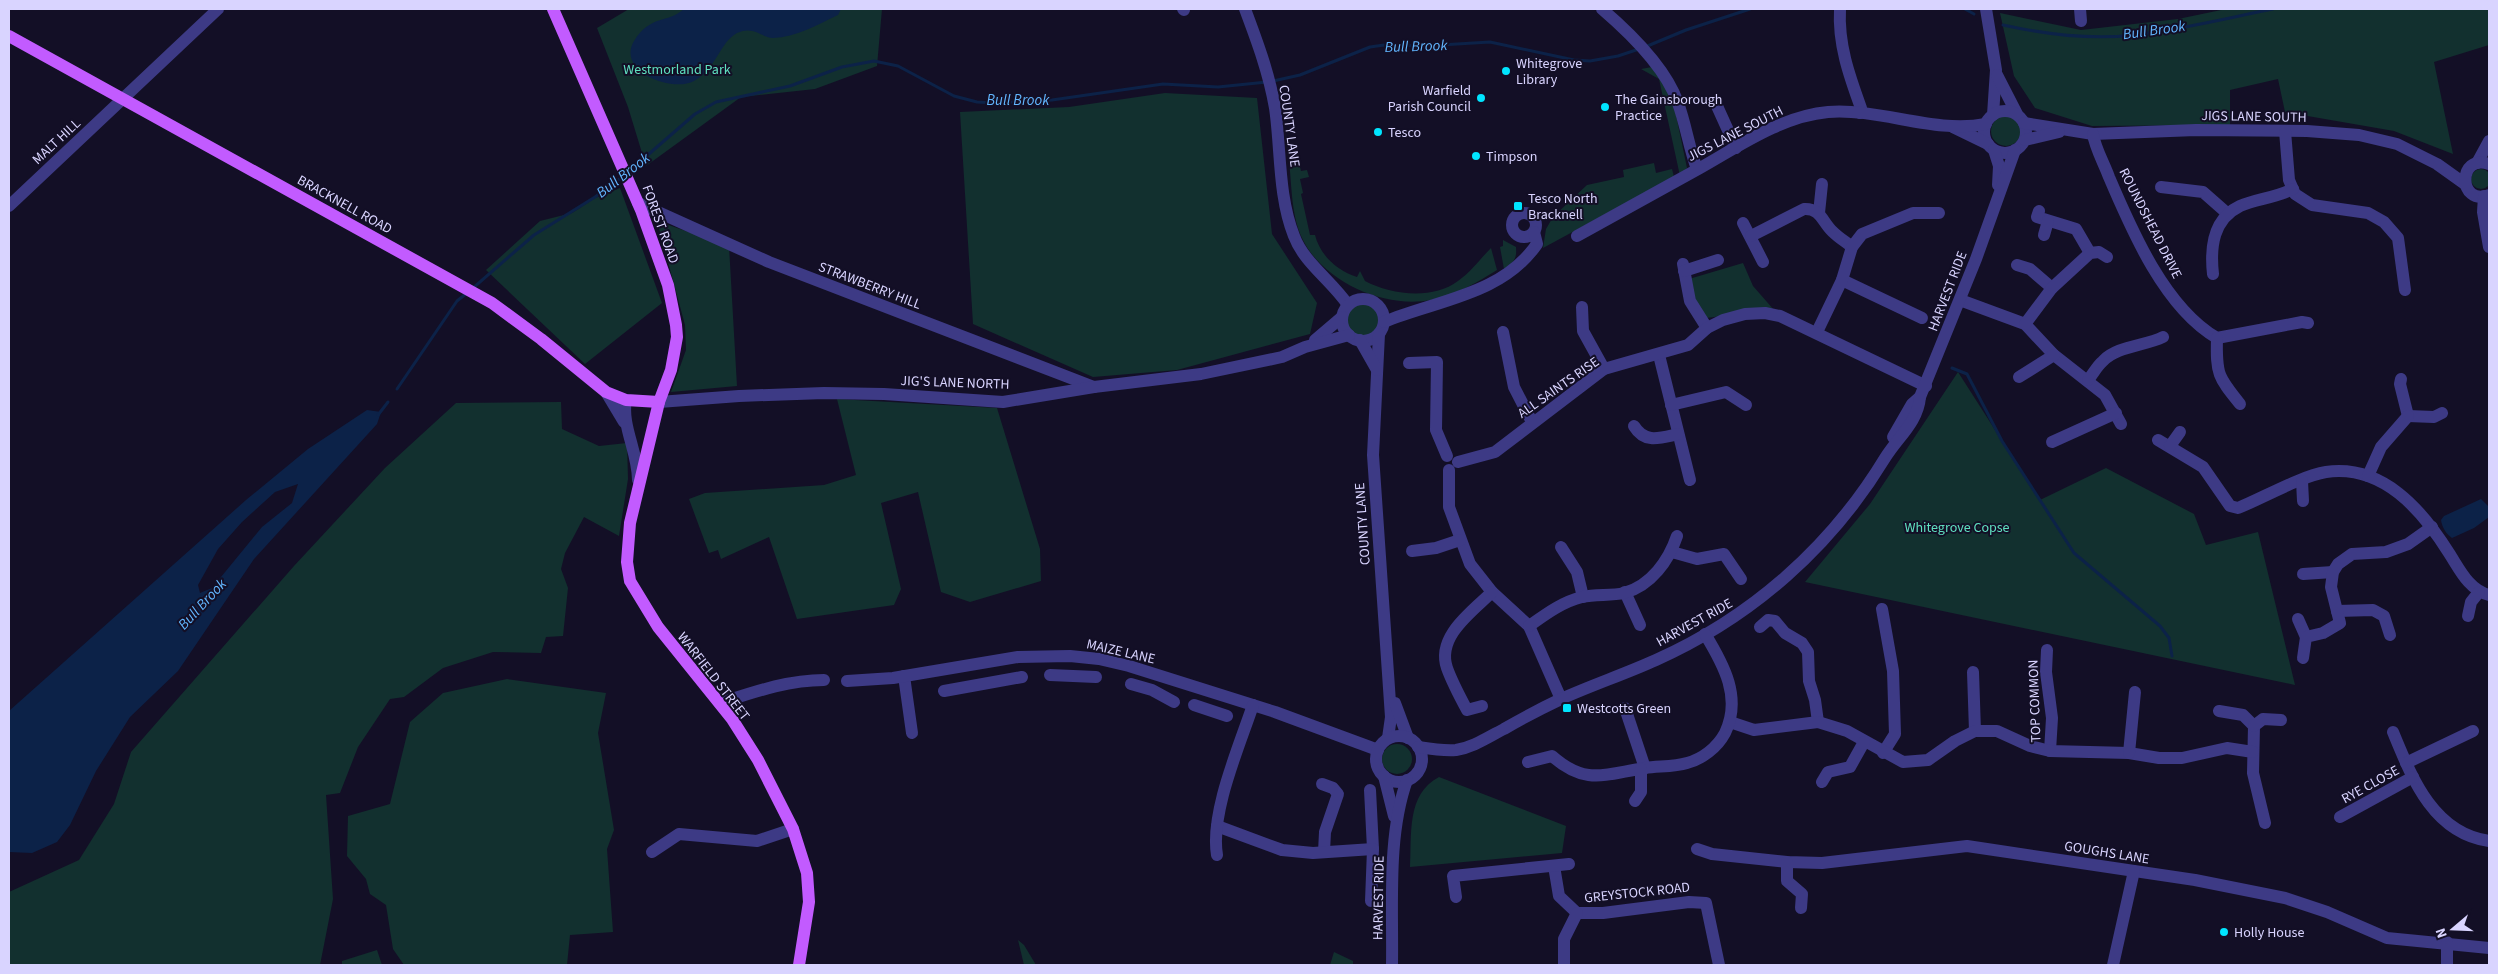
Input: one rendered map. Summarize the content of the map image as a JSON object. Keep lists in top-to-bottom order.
{
  "streets": {
    "main road": ["BRACKNELL ROAD", "FOREST ROAD", "WARFIELD STREET"],
    "street": [
      "JIGS LANE SOUTH",
      "COUNTY LANE",
      "MALT HILL",
      "ROUNDSHEAD DRIVE",
      "STRAWBERRY HILL",
      "HARVEST RIDE",
      "JIG'S LANE NORTH",
      "ALL SAINTS RISE",
      "MAIZE LANE",
      "TOP COMMON",
      "RYE CLOSE",
      "GOUGHS LANE",
      "GREYSTOCK ROAD"
    ]
  },
  "crossings": [
    ["JIGS LANE SOUTH", "ROUNDSHEAD DRIVE"],
    ["JIGS LANE SOUTH", "HARVEST RIDE"],
    ["COUNTY LANE", "HARVEST RIDE"],
    ["COUNTY LANE", "JIG'S LANE NORTH"],
    ["COUNTY LANE", "MAIZE LANE"],
    ["MALT HILL", "BRACKNELL ROAD"],
    ["BRACKNELL ROAD", "FOREST ROAD"],
    ["BRACKNELL ROAD", "JIG'S LANE NORTH"],
    ["BRACKNELL ROAD", "WARFIELD STREET"],
    ["FOREST ROAD", "STRAWBERRY HILL"],
    ["FOREST ROAD", "JIG'S LANE NORTH"],
    ["FOREST ROAD", "WARFIELD STREET"],
    ["STRAWBERRY HILL", "JIG'S LANE NORTH"],
    ["HARVEST RIDE", "ALL SAINTS RISE"],
    ["HARVEST RIDE", "MAIZE LANE"],
    ["JIG'S LANE NORTH", "WARFIELD STREET"]
  ],
  "water": ["Bull Brook"],
  "parks": ["Westmorland Park", "Whitegrove Copse"],
  "places": {
    "other": [
      "Whitegrove Library",
      "Warfield Parish Council",
      "The Gainsborough Practice",
      "Tesco",
      "Timpson",
      "Holly House"
    ],
    "transit": ["Tesco North Bracknell", "Westcotts Green"]
  },
  "north": "left"
}
